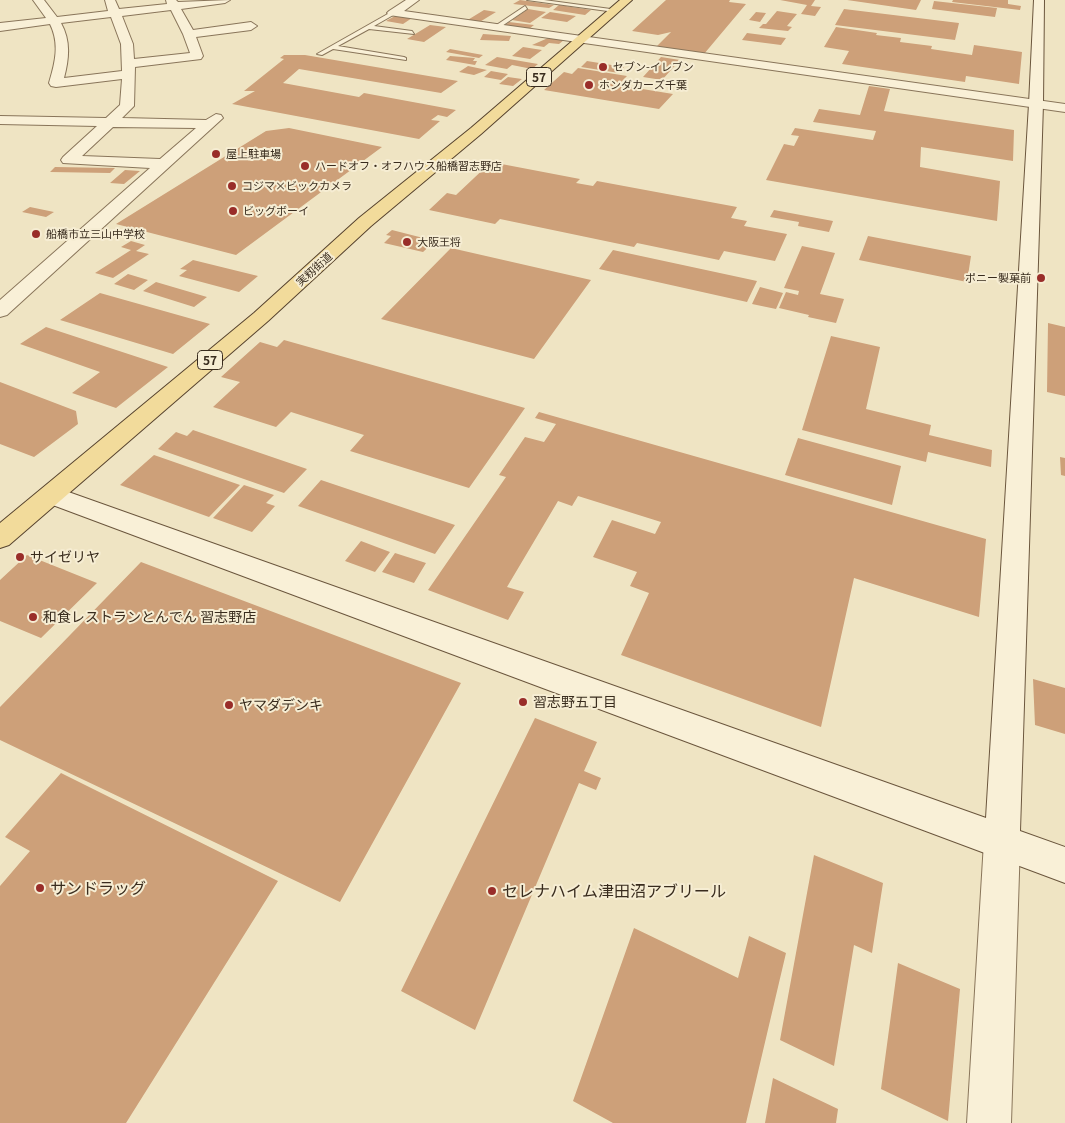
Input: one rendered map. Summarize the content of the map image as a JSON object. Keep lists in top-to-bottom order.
{
  "streets": {
    "main road": ["57", "実籾街道"]
  },
  "places": [
    "セブン-イレブン",
    "ホンダカーズ千葉",
    "屋上駐車場",
    "ハードオフ・オフハウス船橋習志野店",
    "コジマ×ビックカメラ",
    "ビッグボーイ",
    "船橋市立三山中学校",
    "大阪王将",
    "ポニー製菓前",
    "サイゼリヤ",
    "和食レストランとんでん 習志野店",
    "習志野五丁目",
    "ヤマダデンキ",
    "サンドラッグ",
    "セレナハイム津田沼アブリール"
  ]
}
